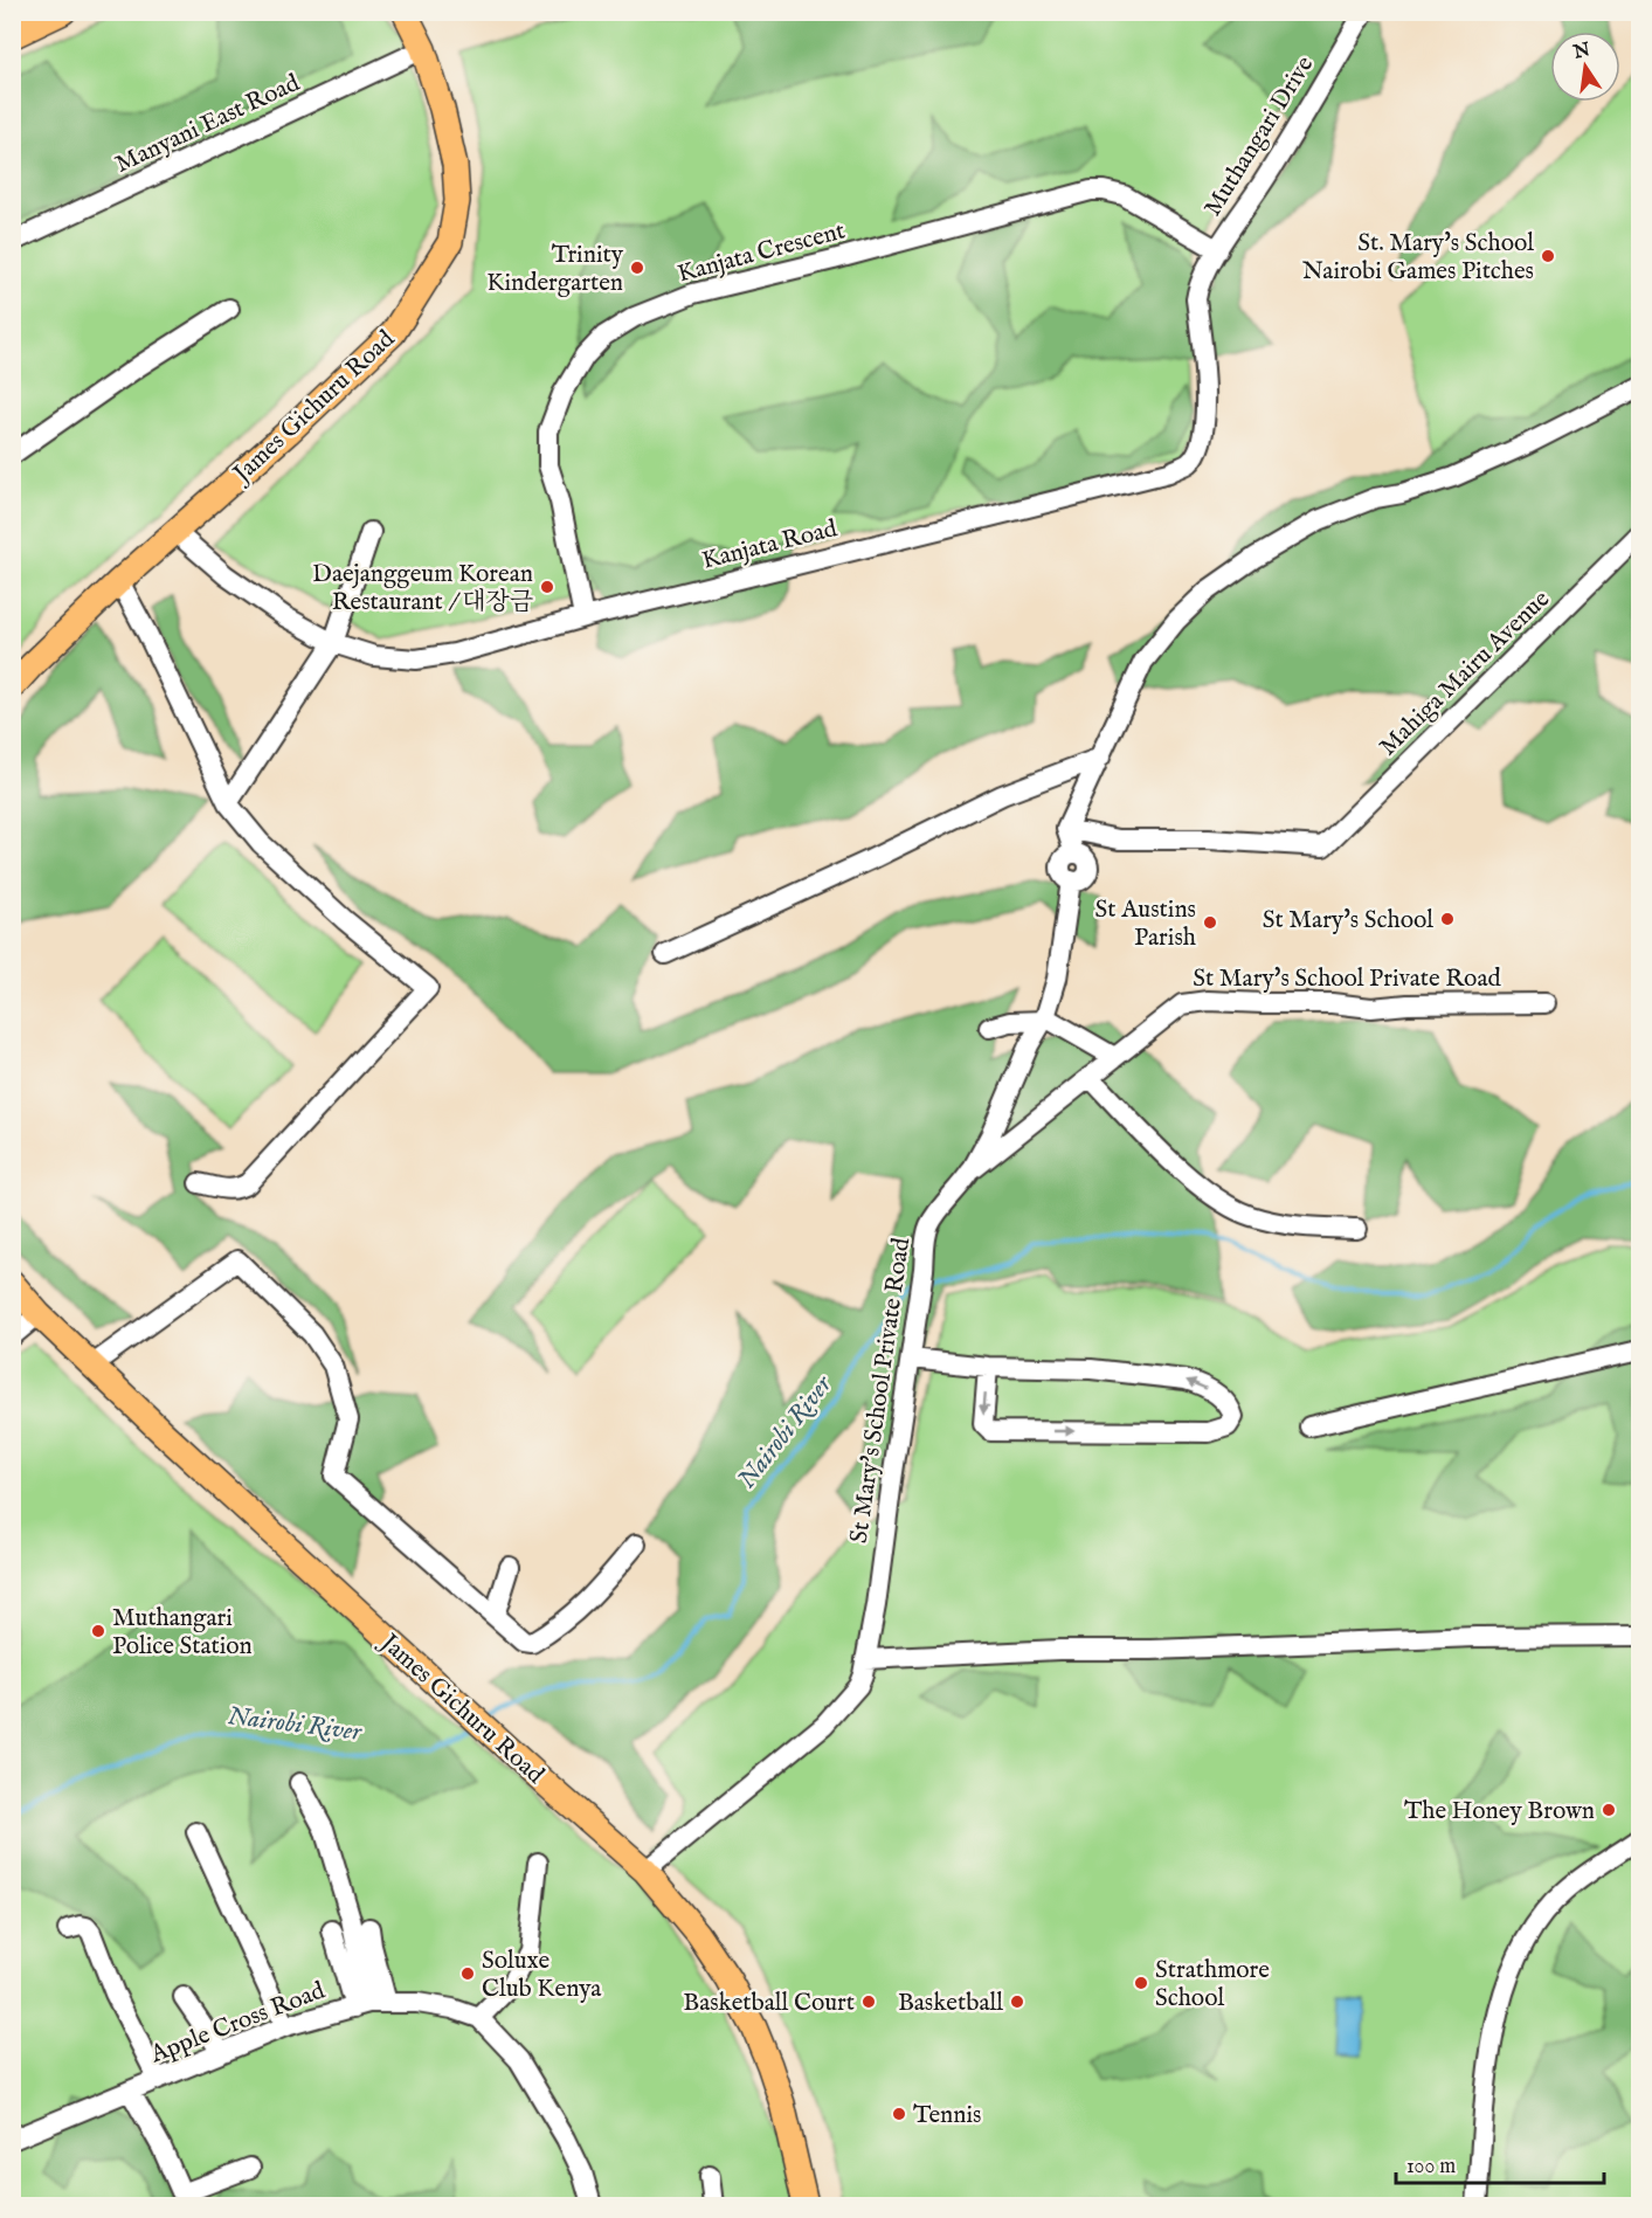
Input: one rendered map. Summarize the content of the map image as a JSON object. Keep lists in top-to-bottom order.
{
  "streets": {
    "main road": ["James Gichuru Road"],
    "street": [
      "Manyani East Road",
      "Muthangari Drive",
      "Kanjata Crescent",
      "Kanjata Road",
      "Mahiga Mairu Avenue",
      "St Mary's School Private Road",
      "Apple Cross Road"
    ]
  },
  "crossings": [
    ["Manyani East Road", "James Gichuru Road"],
    ["Muthangari Drive", "Kanjata Crescent"],
    ["Muthangari Drive", "Kanjata Road"],
    ["Kanjata Crescent", "Kanjata Road"],
    ["James Gichuru Road", "Kanjata Road"],
    ["James Gichuru Road", "St Mary's School Private Road"]
  ],
  "water": ["Nairobi River"],
  "places": [
    "St. Mary's School Nairobi Games Pitches",
    "Trinity Kindergarten",
    "Daejanggeum Korean Restaurant / 대장금",
    "St Mary's School",
    "St Austins Parish",
    "Muthangari Police Station",
    "The Honey Brown",
    "Soluxe Club Kenya",
    "Strathmore School",
    "Basketball Court",
    "Basketball",
    "Tennis"
  ],
  "scale_bar": "100 m",
  "north": "top"
}
